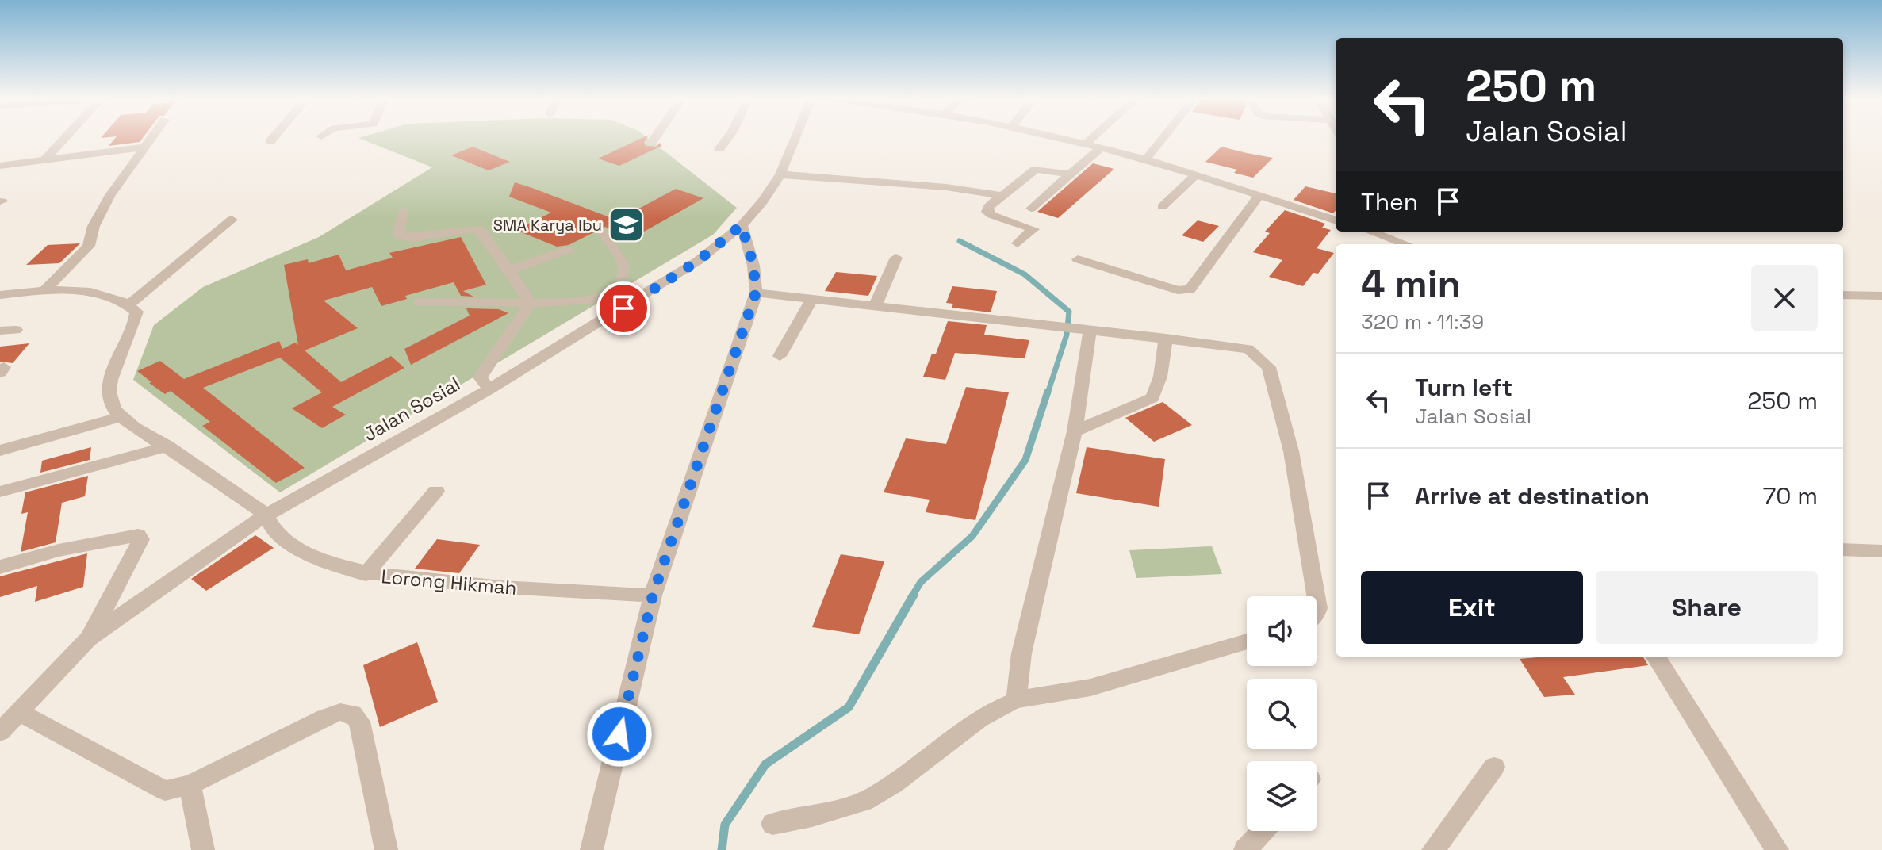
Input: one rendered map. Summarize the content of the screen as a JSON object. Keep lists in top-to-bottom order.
{
  "streets": {
    "street": ["Jalan Sosial", "Lorong Hikmah"]
  },
  "crossings": [
    ["Jalan Sosial", "Lorong Hikmah"]
  ],
  "places": {
    "school or university": ["SMA Karya Ibu"]
  },
  "page": {
    "turn": ["250 m", "Jalan Sosial"],
    "then": "Then",
    "heading": ["4 min", "320 m · 11:39"],
    "list": [
      {
        "name": "Turn left",
        "note": "Jalan Sosial",
        "value": "250 m"
      },
      {
        "name": "Arrive at destination",
        "value": "70 m"
      }
    ],
    "buttons": ["Exit", "Share"]
  }
}
